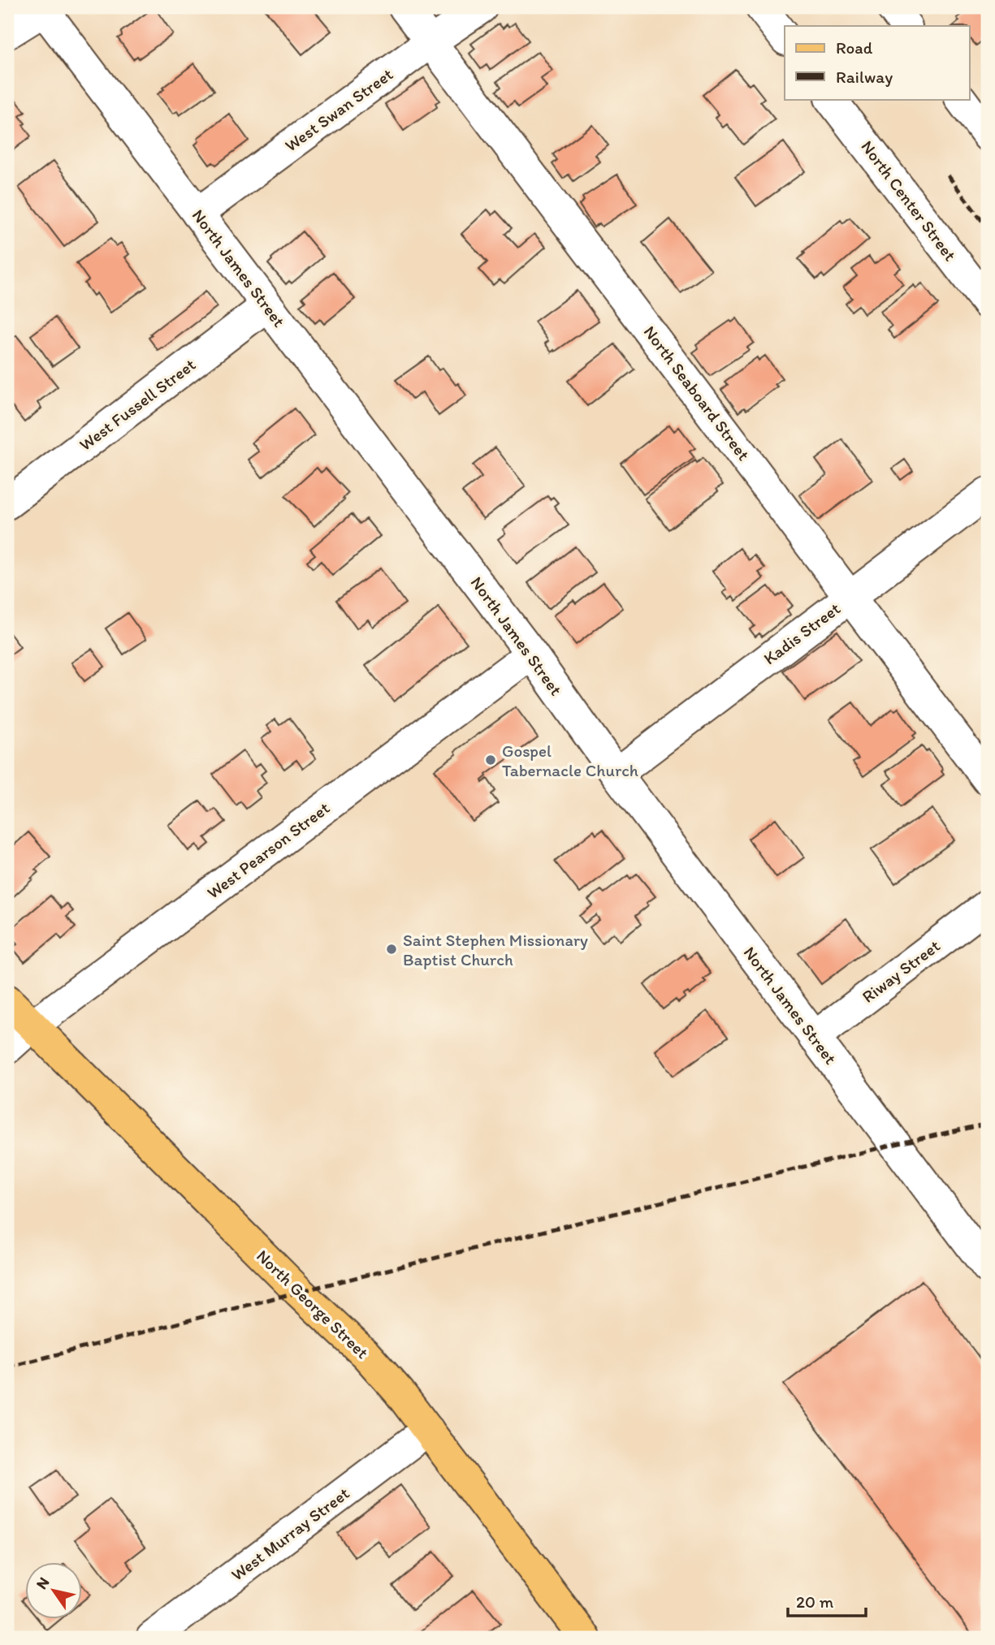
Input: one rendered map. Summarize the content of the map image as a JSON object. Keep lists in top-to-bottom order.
{
  "streets": {
    "main road": ["North George Street"],
    "street": [
      "West Swan Street",
      "North Center Street",
      "North James Street",
      "North Seaboard Street",
      "West Fussell Street",
      "Kadis Street",
      "West Pearson Street",
      "Riway Street",
      "West Murray Street"
    ]
  },
  "crossings": [
    ["West Swan Street", "North James Street"],
    ["West Swan Street", "North Seaboard Street"],
    ["North James Street", "West Fussell Street"],
    ["North James Street", "Kadis Street"],
    ["North James Street", "West Pearson Street"],
    ["North James Street", "Riway Street"],
    ["North Seaboard Street", "Kadis Street"],
    ["West Pearson Street", "North George Street"],
    ["North George Street", "West Murray Street"]
  ],
  "places": ["Gospel Tabernacle Church", "Saint Stephen Missionary Baptist Church"],
  "legend": ["Road", "Railway"],
  "scale_bar": "20 m",
  "north": "top left"
}
